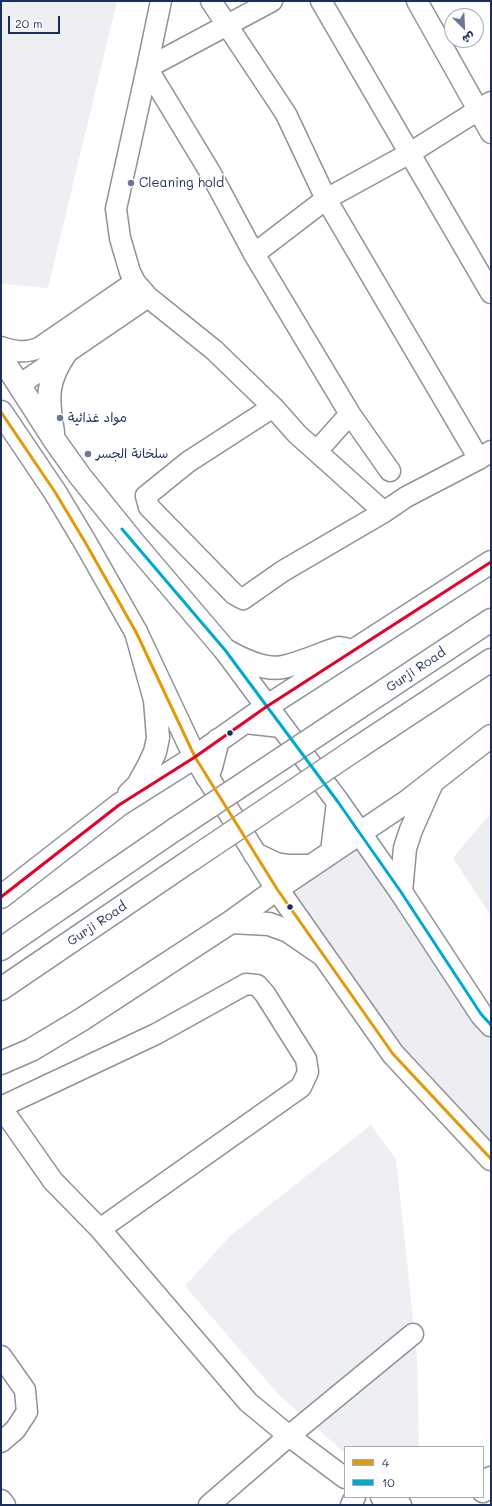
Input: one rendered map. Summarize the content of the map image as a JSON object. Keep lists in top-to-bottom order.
{
  "streets": {
    "main road": ["Gurji Road"]
  },
  "places": ["Cleaning hold", "مواد غذائية", "سلخانة الجسر"],
  "lines": ["transit line 4", "transit line 10"],
  "legend": ["4", "10"],
  "scale_bar": "20 m",
  "north": "bottom right"
}
